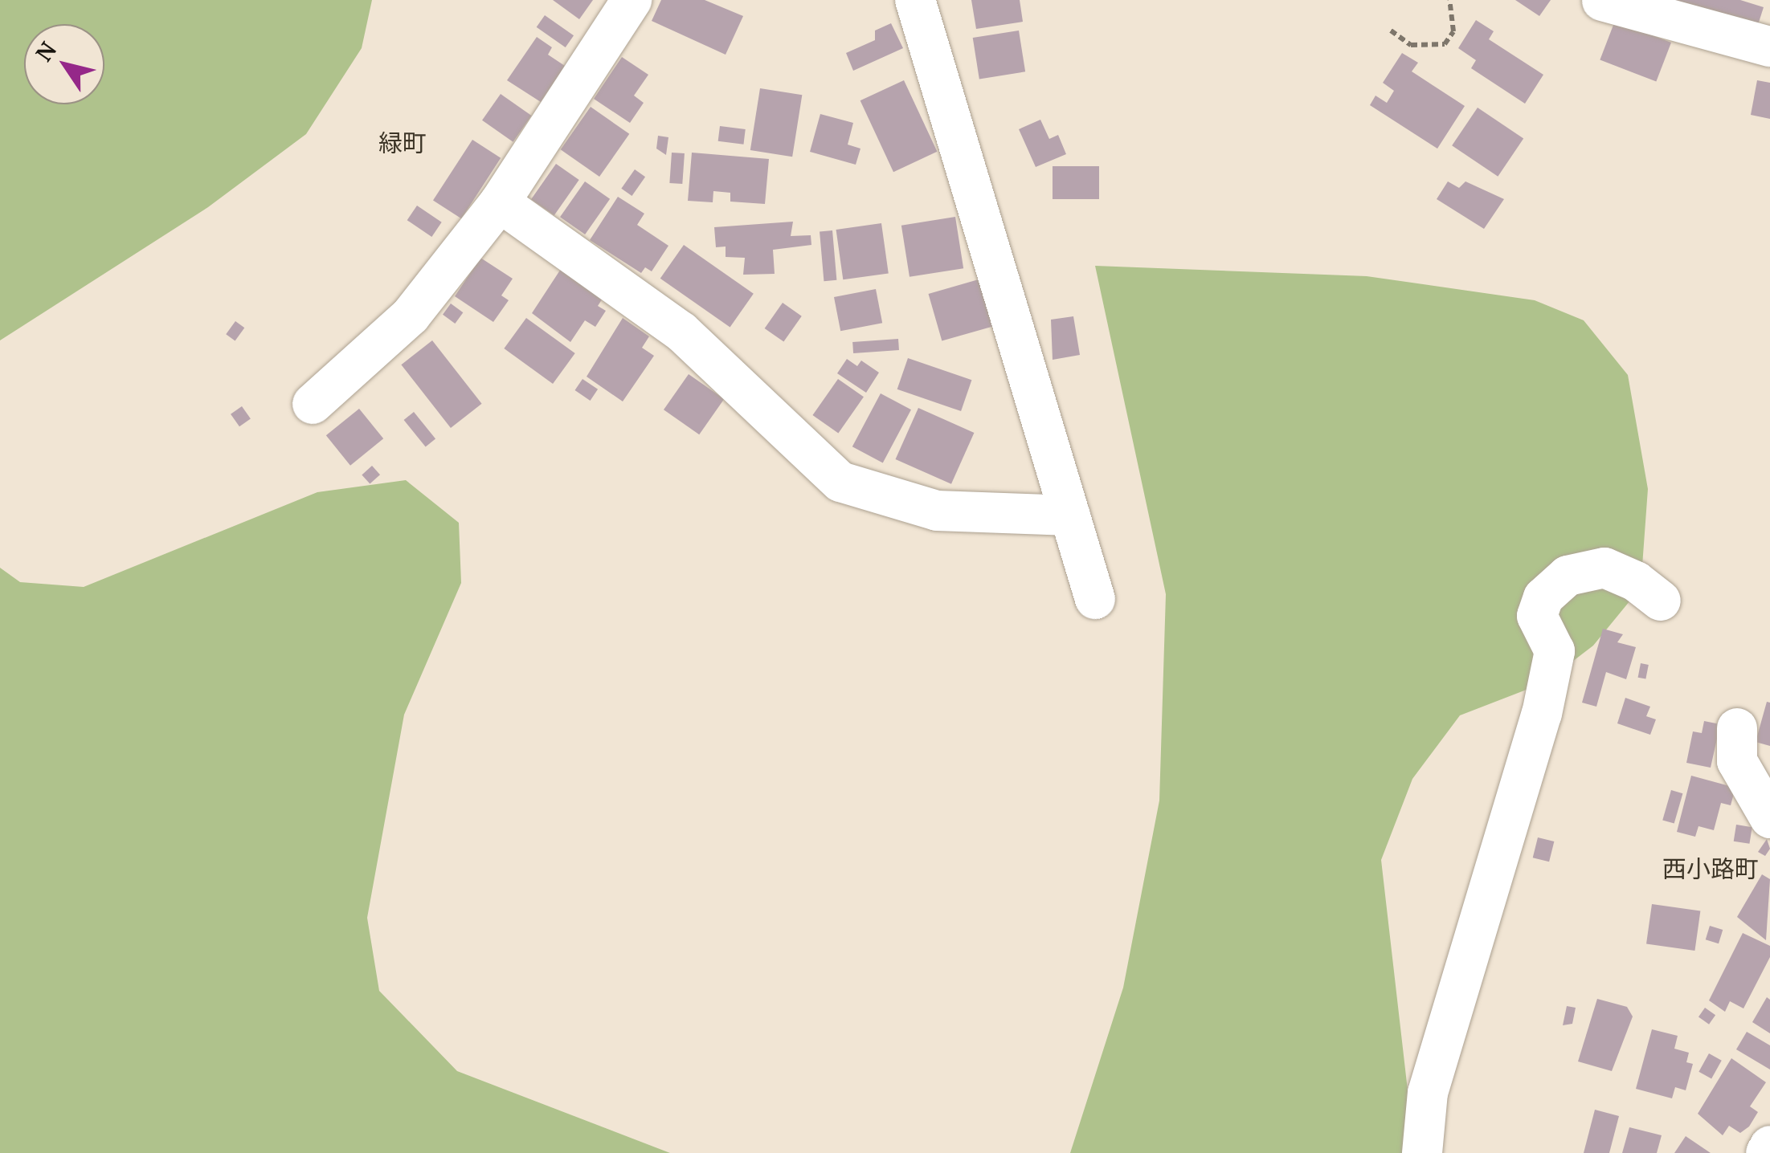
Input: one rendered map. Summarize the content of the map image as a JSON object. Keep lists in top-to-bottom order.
{
  "districts": ["緑町", "西小路町"],
  "north": "top left"
}
